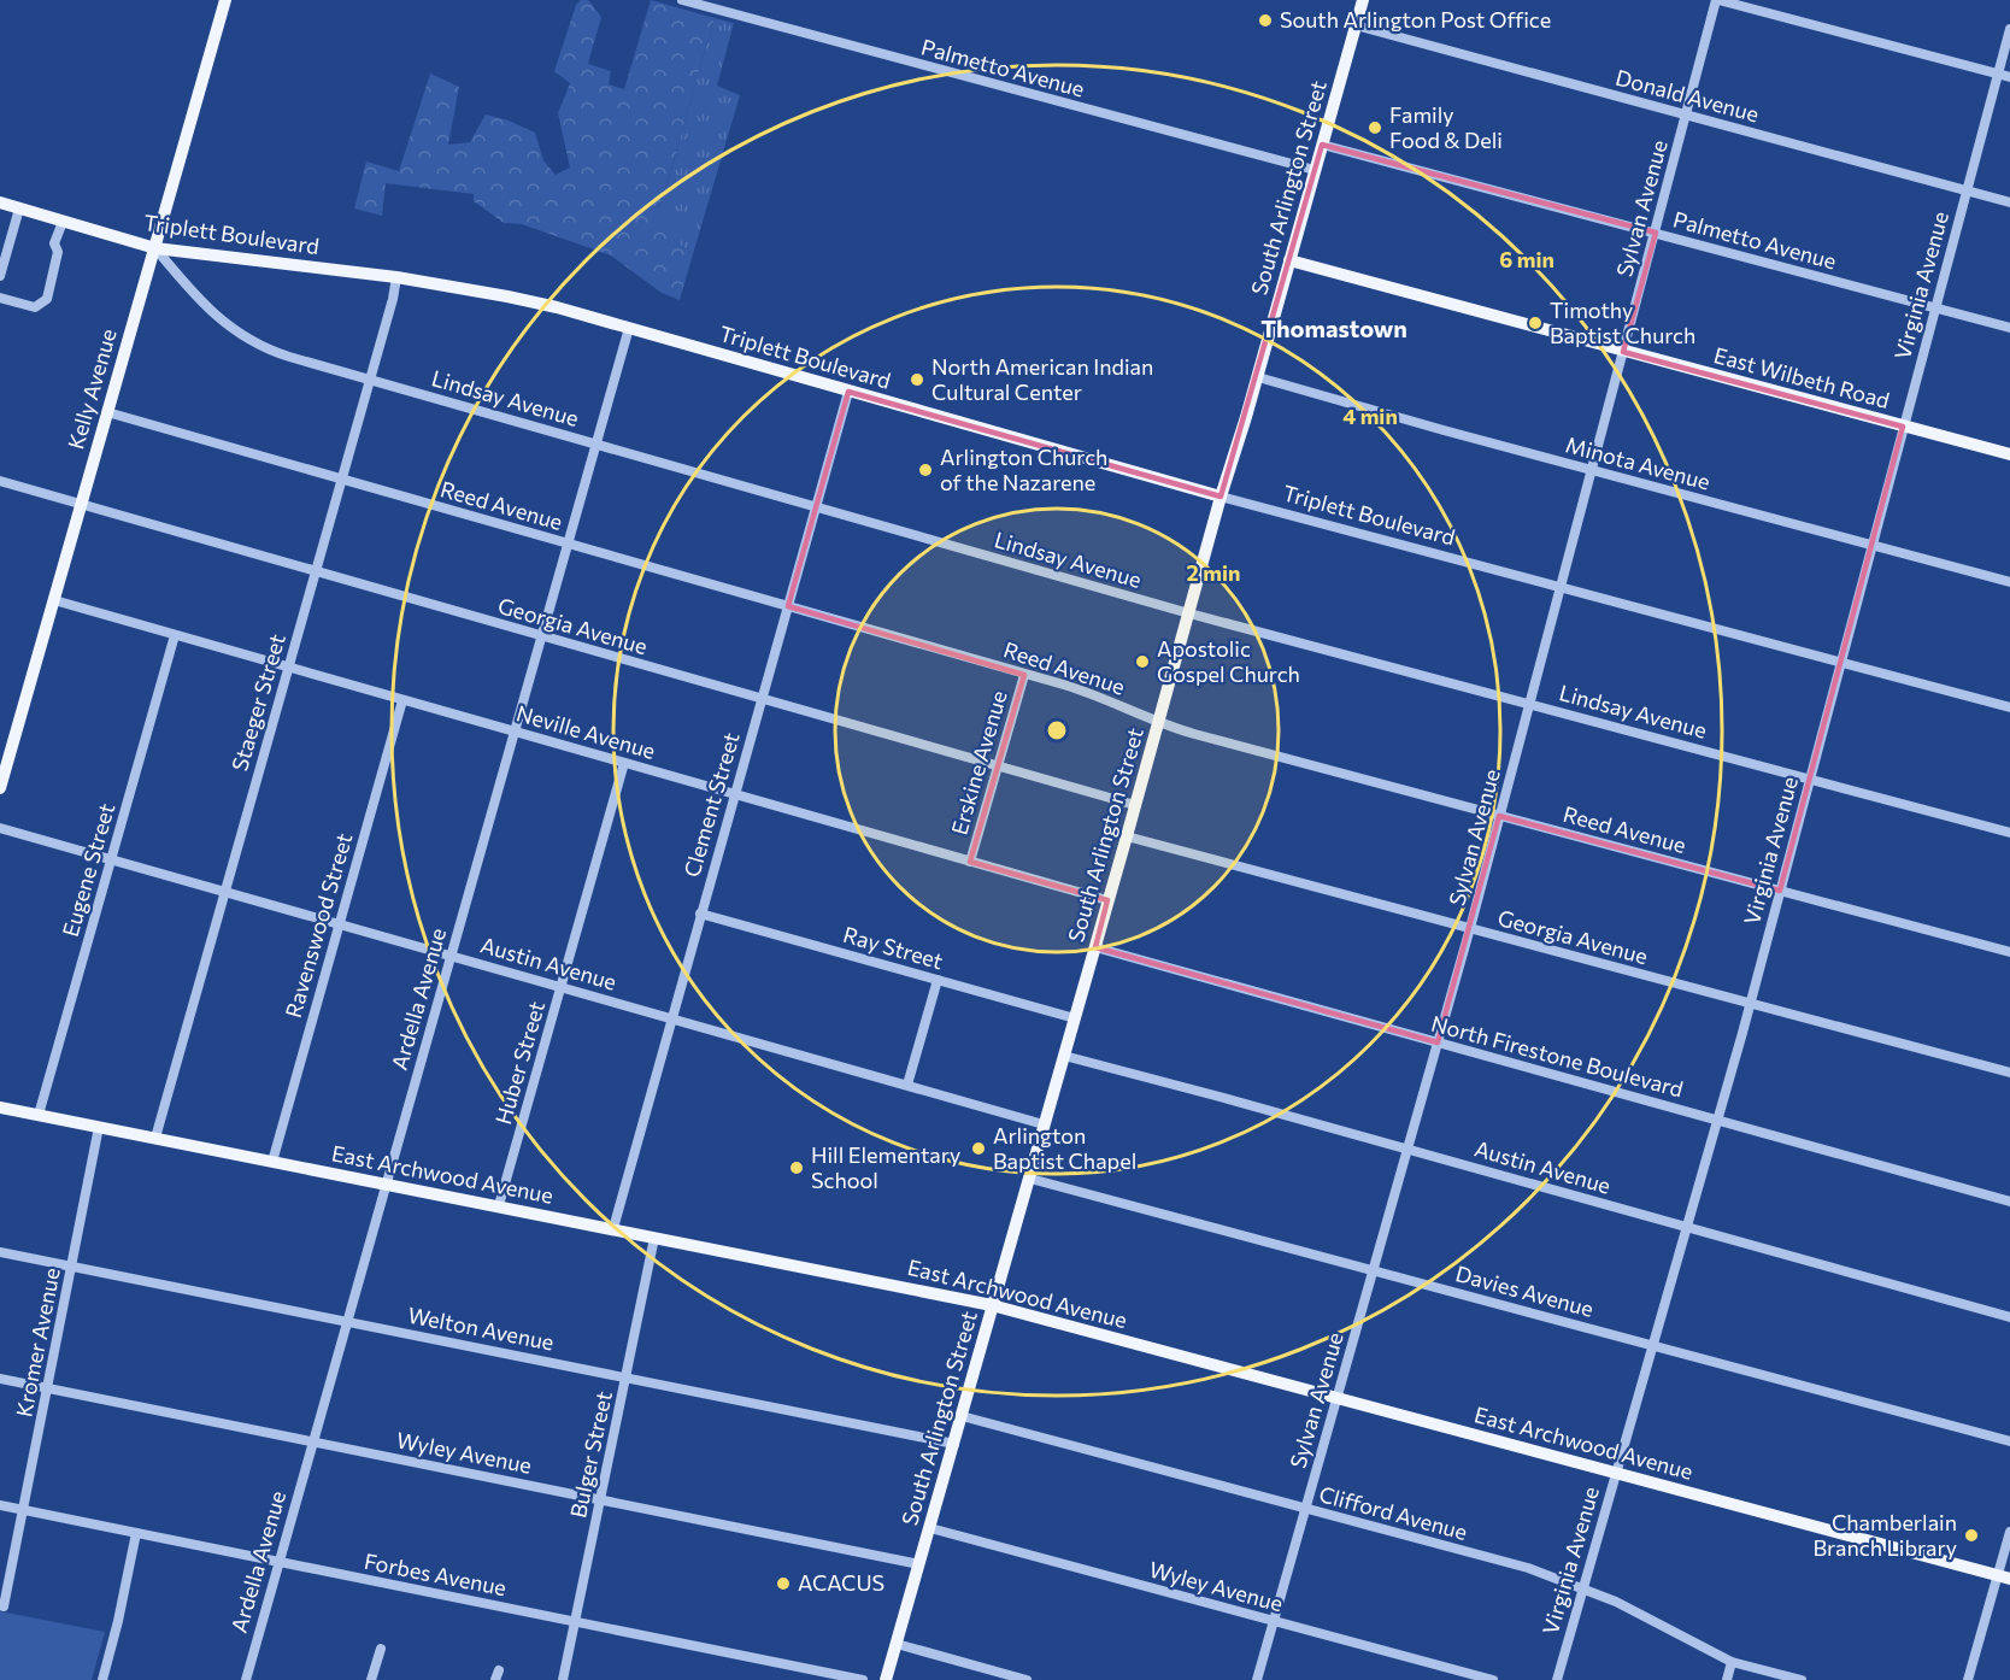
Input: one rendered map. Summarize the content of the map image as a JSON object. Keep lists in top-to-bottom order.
{
  "streets": {
    "main road": [
      "South Arlington Street",
      "Triplett Boulevard",
      "East Wilbeth Road",
      "Kelly Avenue",
      "East Archwood Avenue"
    ],
    "street": [
      "Palmetto Avenue",
      "Donald Avenue",
      "Sylvan Avenue",
      "Virginia Avenue",
      "Lindsay Avenue",
      "Minota Avenue",
      "Reed Avenue",
      "Georgia Avenue",
      "Staeger Street",
      "Neville Avenue",
      "Erskine Avenue",
      "Clement Street",
      "Eugene Street",
      "Ravenswood Street",
      "Ray Street",
      "Austin Avenue",
      "Ardella Avenue",
      "North Firestone Boulevard",
      "Huber Street",
      "Davies Avenue",
      "Welton Avenue",
      "Kromer Avenue",
      "Wyley Avenue",
      "Bulger Street",
      "Clifford Avenue",
      "Forbes Avenue"
    ]
  },
  "crossings": [
    ["Palmetto Avenue", "South Arlington Street"],
    ["Palmetto Avenue", "Sylvan Avenue"],
    ["Palmetto Avenue", "Virginia Avenue"],
    ["Donald Avenue", "South Arlington Street"],
    ["Donald Avenue", "Sylvan Avenue"],
    ["Donald Avenue", "Virginia Avenue"],
    ["South Arlington Street", "Triplett Boulevard"],
    ["South Arlington Street", "East Wilbeth Road"],
    ["South Arlington Street", "Lindsay Avenue"],
    ["South Arlington Street", "Minota Avenue"],
    ["South Arlington Street", "Reed Avenue"],
    ["South Arlington Street", "Georgia Avenue"],
    ["South Arlington Street", "Neville Avenue"],
    ["South Arlington Street", "Ray Street"],
    ["South Arlington Street", "Austin Avenue"],
    ["South Arlington Street", "North Firestone Boulevard"],
    ["South Arlington Street", "East Archwood Avenue"],
    ["South Arlington Street", "Davies Avenue"],
    ["South Arlington Street", "Welton Avenue"],
    ["South Arlington Street", "Wyley Avenue"],
    ["South Arlington Street", "Clifford Avenue"],
    ["Sylvan Avenue", "Triplett Boulevard"],
    ["Sylvan Avenue", "East Wilbeth Road"],
    ["Sylvan Avenue", "Lindsay Avenue"],
    ["Sylvan Avenue", "Minota Avenue"],
    ["Sylvan Avenue", "Reed Avenue"],
    ["Sylvan Avenue", "Georgia Avenue"],
    ["Sylvan Avenue", "Austin Avenue"],
    ["Sylvan Avenue", "North Firestone Boulevard"],
    ["Sylvan Avenue", "East Archwood Avenue"],
    ["Sylvan Avenue", "Davies Avenue"],
    ["Sylvan Avenue", "Wyley Avenue"],
    ["Sylvan Avenue", "Clifford Avenue"],
    ["Triplett Boulevard", "Virginia Avenue"],
    ["Triplett Boulevard", "Kelly Avenue"],
    ["Triplett Boulevard", "Lindsay Avenue"],
    ["Triplett Boulevard", "Staeger Street"],
    ["Triplett Boulevard", "Clement Street"],
    ["Triplett Boulevard", "Ardella Avenue"],
    ["Virginia Avenue", "East Wilbeth Road"],
    ["Virginia Avenue", "Lindsay Avenue"],
    ["Virginia Avenue", "Minota Avenue"],
    ["Virginia Avenue", "Reed Avenue"],
    ["Virginia Avenue", "Georgia Avenue"],
    ["Virginia Avenue", "Austin Avenue"],
    ["Virginia Avenue", "North Firestone Boulevard"],
    ["Virginia Avenue", "East Archwood Avenue"],
    ["Virginia Avenue", "Davies Avenue"],
    ["Virginia Avenue", "Clifford Avenue"],
    ["Kelly Avenue", "Lindsay Avenue"],
    ["Kelly Avenue", "Reed Avenue"],
    ["Kelly Avenue", "Georgia Avenue"],
    ["Kelly Avenue", "Neville Avenue"],
    ["Lindsay Avenue", "Staeger Street"],
    ["Lindsay Avenue", "Clement Street"],
    ["Lindsay Avenue", "Ardella Avenue"],
    ["Reed Avenue", "Staeger Street"],
    ["Reed Avenue", "Erskine Avenue"],
    ["Reed Avenue", "Clement Street"],
    ["Reed Avenue", "Ardella Avenue"],
    ["Georgia Avenue", "Staeger Street"],
    ["Georgia Avenue", "Erskine Avenue"],
    ["Georgia Avenue", "Clement Street"],
    ["Georgia Avenue", "Ardella Avenue"],
    ["Staeger Street", "Neville Avenue"],
    ["Staeger Street", "Austin Avenue"],
    ["Staeger Street", "East Archwood Avenue"],
    ["Neville Avenue", "Erskine Avenue"],
    ["Neville Avenue", "Clement Street"],
    ["Neville Avenue", "Eugene Street"],
    ["Neville Avenue", "Ravenswood Street"],
    ["Neville Avenue", "Ardella Avenue"],
    ["Neville Avenue", "Huber Street"],
    ["Clement Street", "Ray Street"],
    ["Clement Street", "Austin Avenue"],
    ["Clement Street", "East Archwood Avenue"],
    ["Eugene Street", "Austin Avenue"],
    ["Eugene Street", "East Archwood Avenue"],
    ["Ravenswood Street", "Austin Avenue"],
    ["Ravenswood Street", "East Archwood Avenue"],
    ["Austin Avenue", "Ardella Avenue"],
    ["Austin Avenue", "Huber Street"],
    ["Ardella Avenue", "East Archwood Avenue"],
    ["Ardella Avenue", "Welton Avenue"],
    ["Ardella Avenue", "Wyley Avenue"],
    ["Ardella Avenue", "Forbes Avenue"],
    ["Huber Street", "East Archwood Avenue"],
    ["East Archwood Avenue", "Kromer Avenue"],
    ["East Archwood Avenue", "Bulger Street"],
    ["Welton Avenue", "Kromer Avenue"],
    ["Welton Avenue", "Bulger Street"],
    ["Kromer Avenue", "Wyley Avenue"],
    ["Kromer Avenue", "Forbes Avenue"],
    ["Wyley Avenue", "Bulger Street"],
    ["Bulger Street", "Forbes Avenue"]
  ],
  "districts": ["Thomastown"],
  "places": [
    "South Arlington Post Office",
    "Family Food & Deli",
    "Timothy Baptist Church",
    "North American Indian Cultural Center",
    "Arlington Church of the Nazarene",
    "Apostolic Gospel Church",
    "Arlington Baptist Chapel",
    "Hill Elementary School",
    "Chamberlain Branch Library",
    "ACACUS"
  ],
  "rings": ["6 min", "4 min", "2 min"]
}
